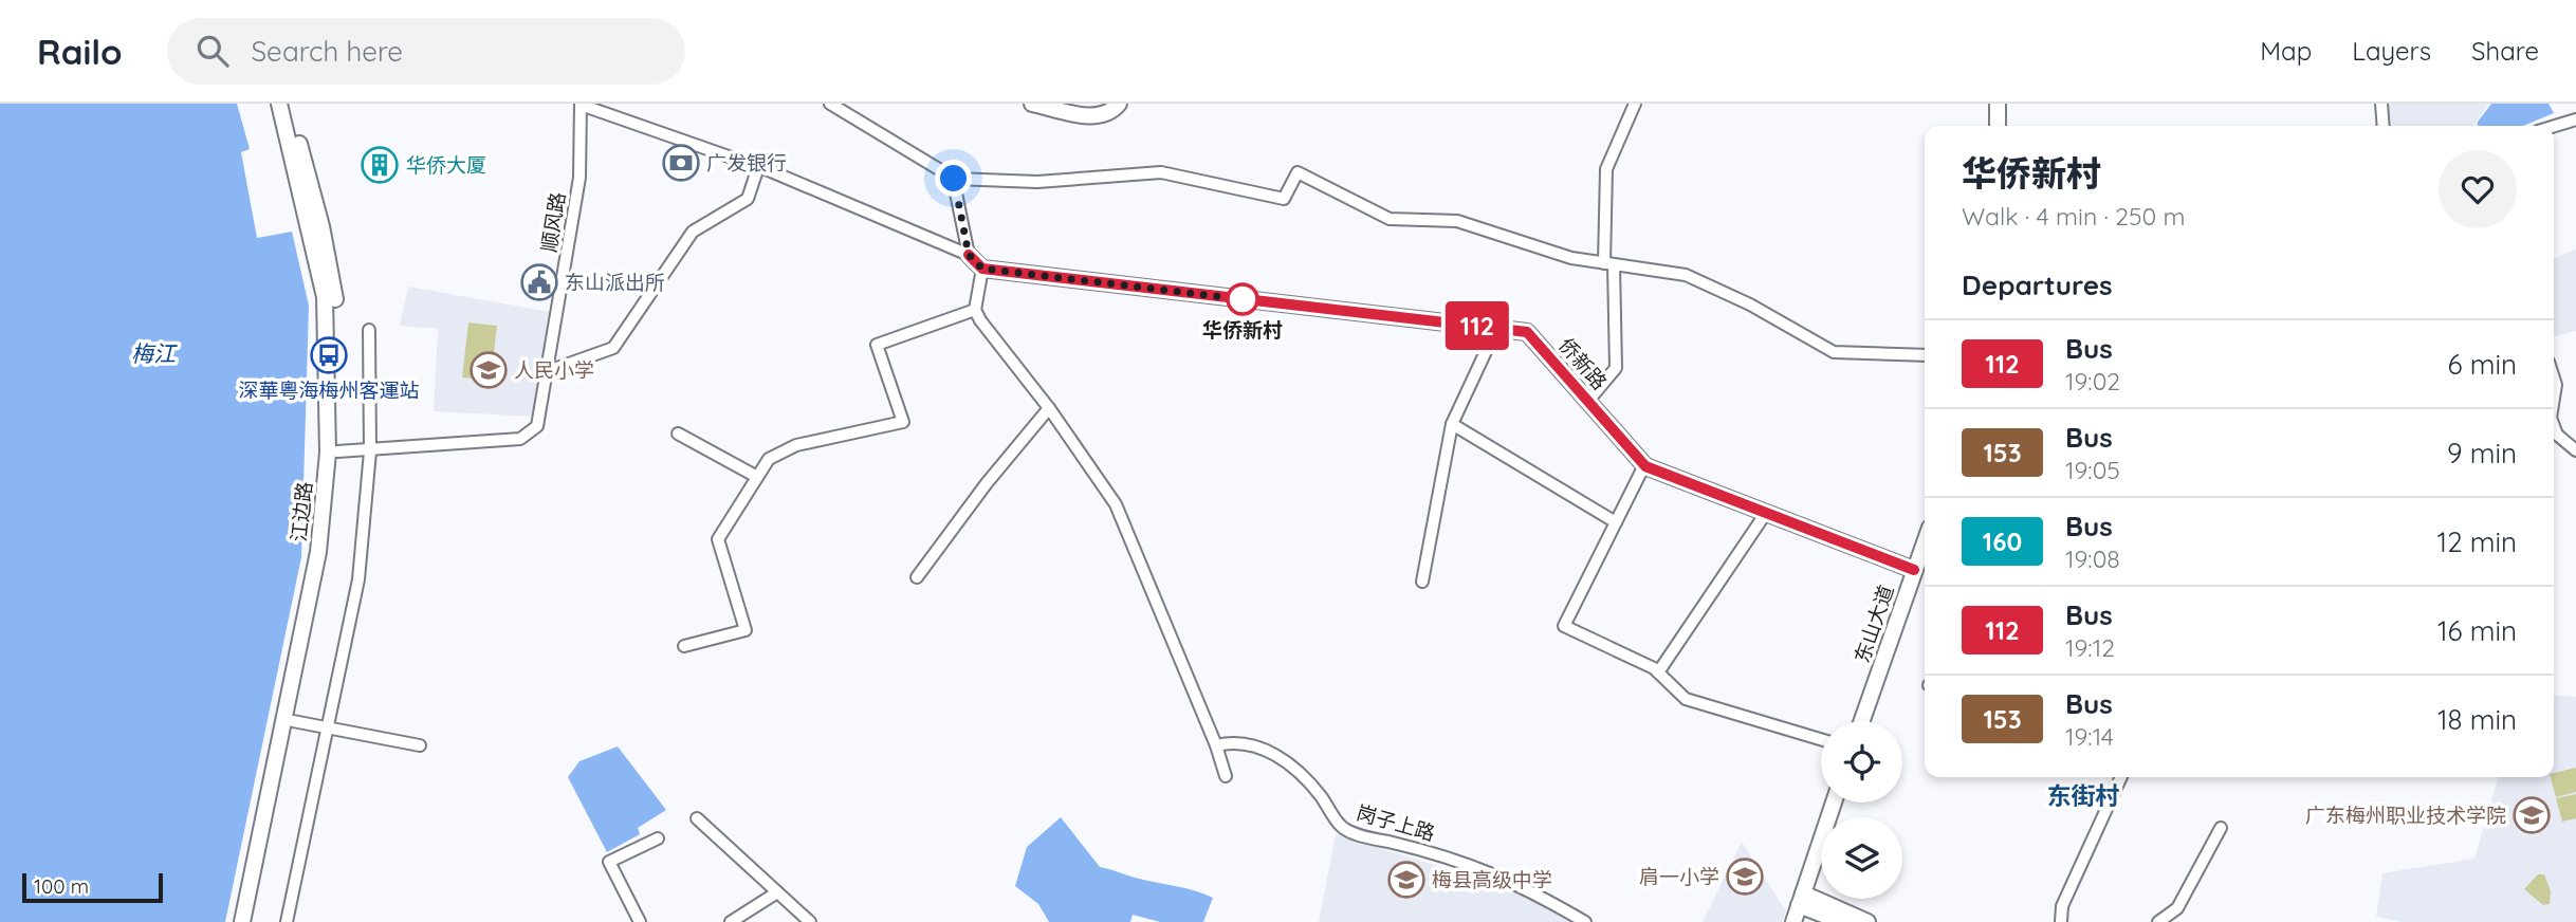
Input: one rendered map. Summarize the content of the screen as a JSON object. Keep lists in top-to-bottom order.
{
  "streets": {
    "main road": ["侨新路", "江边路", "东山大道"],
    "street": ["顺风路", "岗子上路"]
  },
  "crossings": [
    ["顺风路", "江边路"],
    ["侨新路", "东山大道"]
  ],
  "districts": ["东街村"],
  "water": ["梅江"],
  "places": {
    "bank": ["广发银行"],
    "building": ["华侨大厦"],
    "public building": ["东山派出所"],
    "other": ["华侨新村"],
    "bus stop": ["深華粵海梅州客運站"],
    "school or university": [
      "人民小学",
      "广东梅州职业技术学院",
      "肩一小学",
      "梅县高级中学"
    ]
  },
  "lines": ["bus line 112"],
  "scale_bar": "100 m",
  "page": {
    "header": "Railo",
    "search": "Search here",
    "nav": ["Map", "Layers", "Share"],
    "on_map": "112",
    "heading": [
      ["华侨新村", "Walk · 4 min · 250 m"],
      "Departures"
    ],
    "list": [
      {
        "mark": "112",
        "name": "Bus",
        "note": "19:02",
        "value": "6 min"
      },
      {
        "mark": "153",
        "name": "Bus",
        "note": "19:05",
        "value": "9 min"
      },
      {
        "mark": "160",
        "name": "Bus",
        "note": "19:08",
        "value": "12 min"
      },
      {
        "mark": "112",
        "name": "Bus",
        "note": "19:12",
        "value": "16 min"
      },
      {
        "mark": "153",
        "name": "Bus",
        "note": "19:14",
        "value": "18 min"
      }
    ],
    "scale": "100 m"
  }
}
